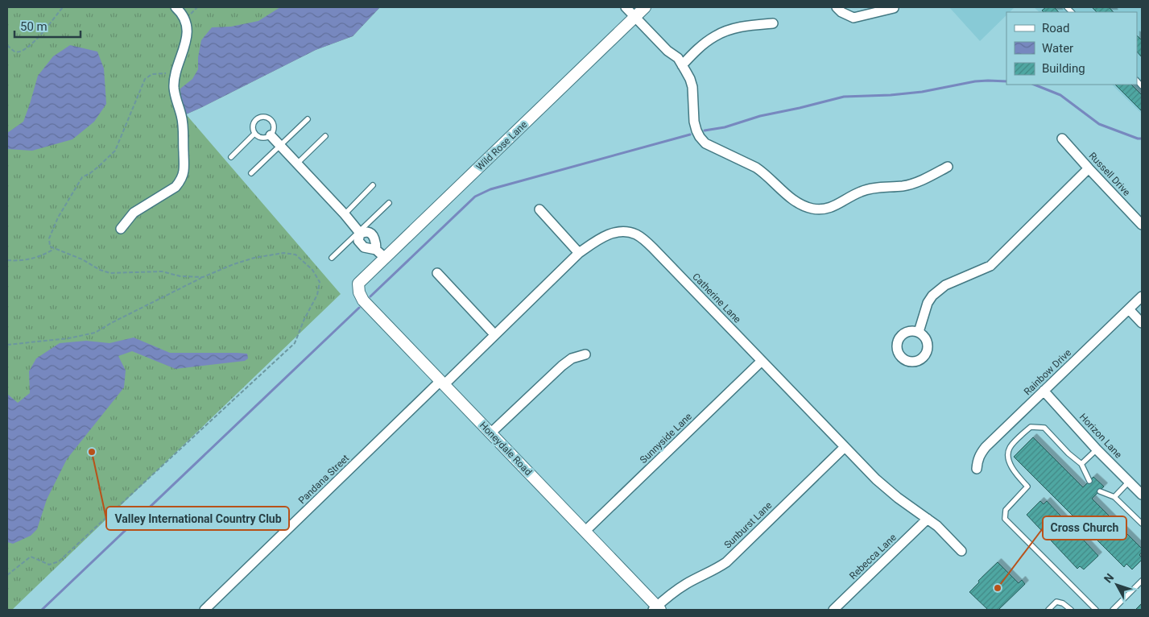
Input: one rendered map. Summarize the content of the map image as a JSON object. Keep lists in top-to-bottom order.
{
  "streets": {
    "street": [
      "Wild Rose Lane",
      "Russell Drive",
      "Catherine Lane",
      "Rainbow Drive",
      "Horizon Lane",
      "Sunnyside Lane",
      "Honeydale Road",
      "Pandana Street",
      "Sunburst Lane",
      "Rebecca Lane"
    ]
  },
  "crossings": [
    ["Wild Rose Lane", "Honeydale Road"],
    ["Catherine Lane", "Sunnyside Lane"],
    ["Catherine Lane", "Honeydale Road"],
    ["Catherine Lane", "Pandana Street"],
    ["Catherine Lane", "Sunburst Lane"],
    ["Catherine Lane", "Rebecca Lane"],
    ["Rainbow Drive", "Horizon Lane"],
    ["Sunnyside Lane", "Honeydale Road"],
    ["Honeydale Road", "Pandana Street"],
    ["Honeydale Road", "Sunburst Lane"]
  ],
  "places": ["Valley International Country Club", "Cross Church"],
  "legend": ["Road", "Water", "Building"],
  "scale_bar": "50 m",
  "north": "top left"
}
